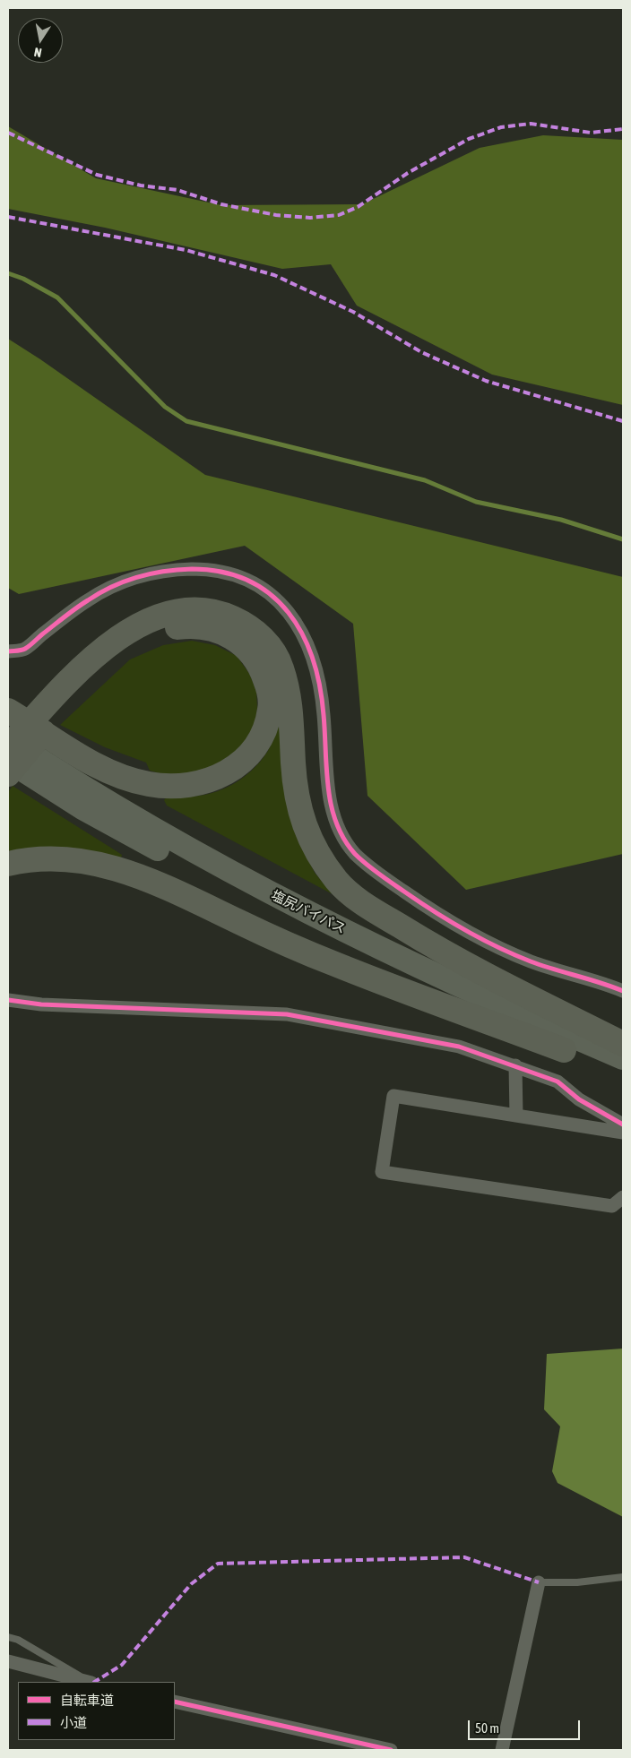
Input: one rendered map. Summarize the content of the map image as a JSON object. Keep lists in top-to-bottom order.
{
  "streets": {
    "highway": ["塩尻バイパス"]
  },
  "legend": ["自転車道", "小道"],
  "scale_bar": "50 m",
  "north": "bottom"
}
